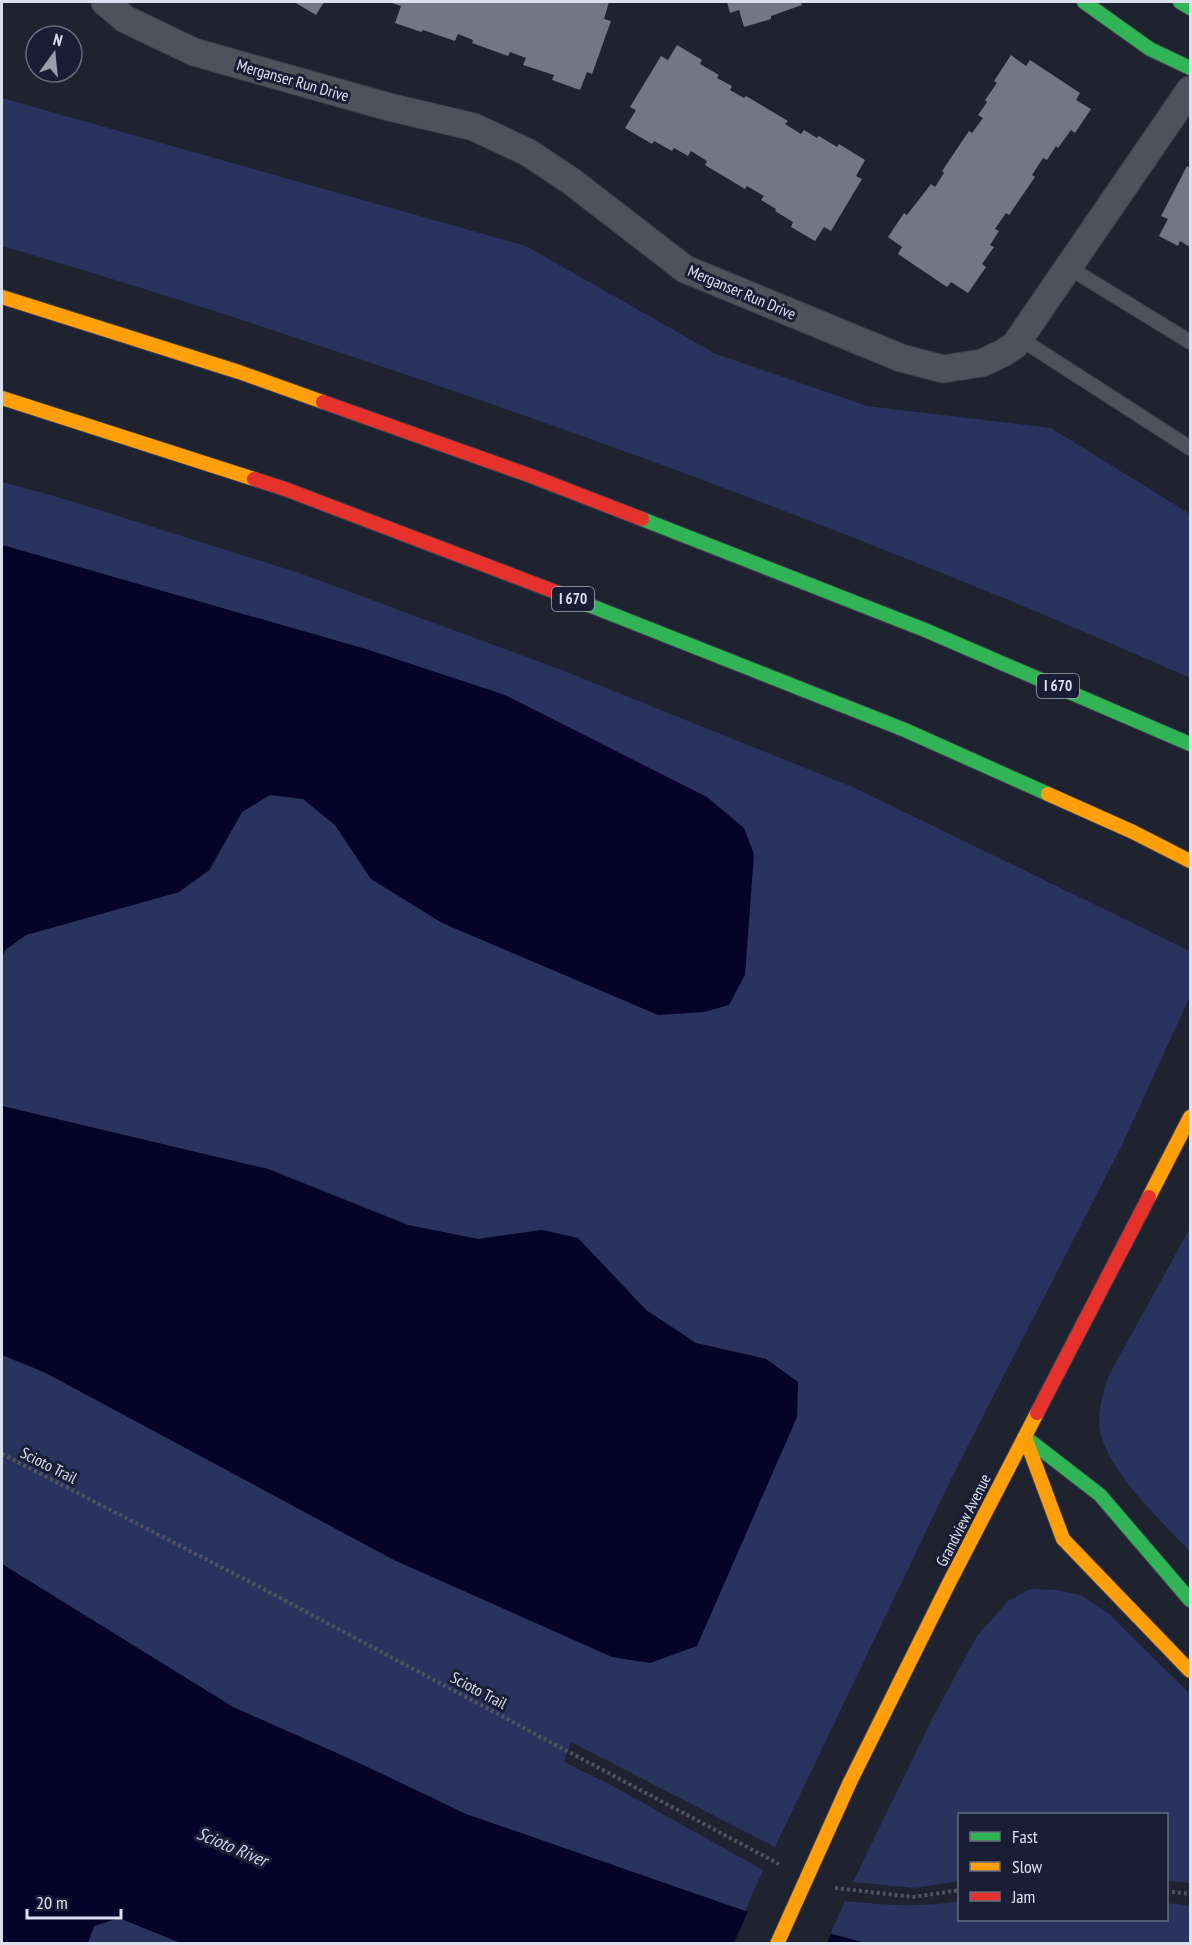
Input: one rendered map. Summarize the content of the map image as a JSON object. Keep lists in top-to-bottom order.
{
  "streets": {
    "main road": ["I 670", "Grandview Avenue"],
    "street": ["Merganser Run Drive"],
    "path": ["Scioto Trail"]
  },
  "water": ["Scioto River"],
  "legend": ["Fast", "Slow", "Jam"],
  "scale_bar": "20 m",
  "north": "top"
}
